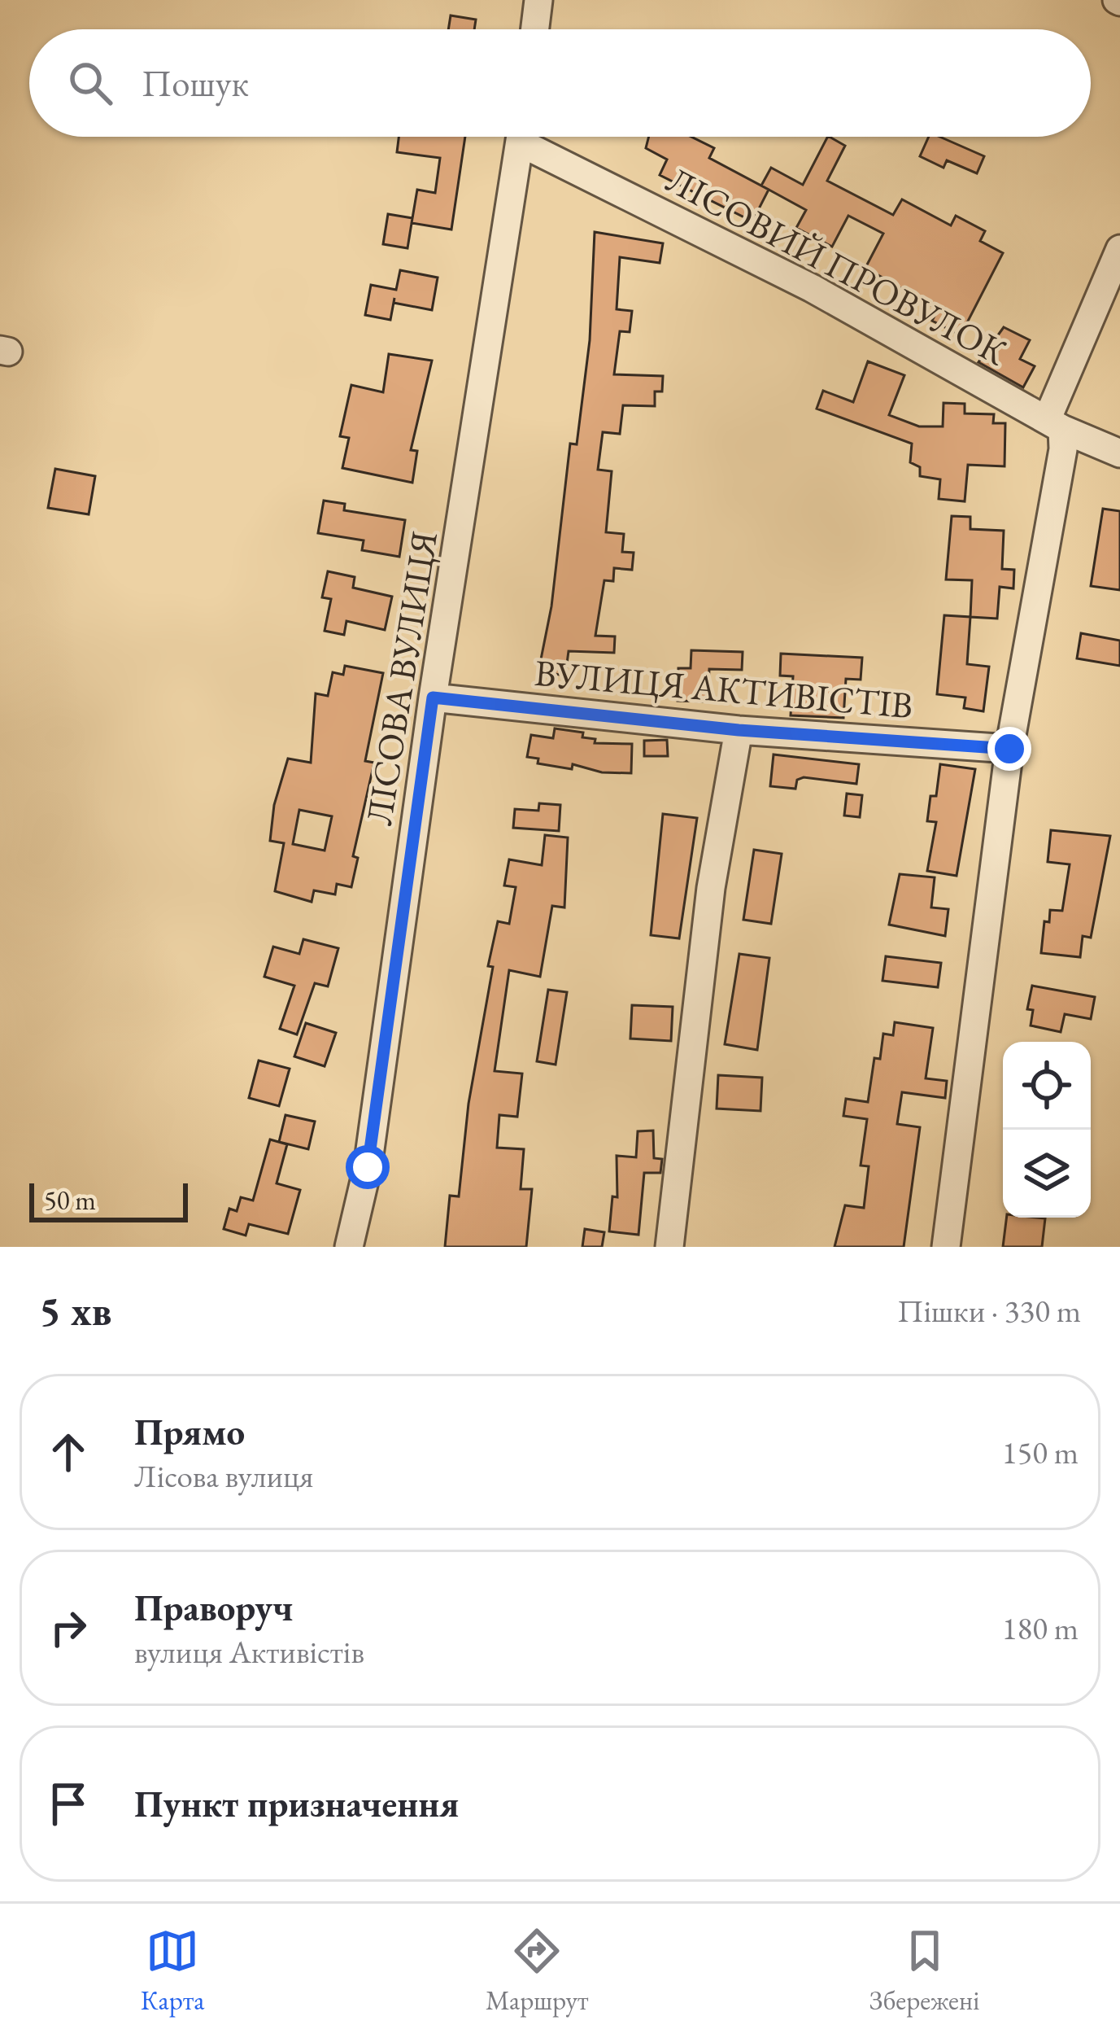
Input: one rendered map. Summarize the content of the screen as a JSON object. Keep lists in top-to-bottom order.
{
  "streets": {
    "street": ["ЛІСОВИЙ ПРОВУЛОК", "ЛІСОВА ВУЛИЦЯ", "ВУЛИЦЯ АКТИВІСТІВ"]
  },
  "crossings": [
    ["ЛІСОВА ВУЛИЦЯ", "ВУЛИЦЯ АКТИВІСТІВ"]
  ],
  "scale_bar": "50 m",
  "page": {
    "search": "Пошук",
    "scale": "50 m",
    "heading": ["5 хв", "Пішки · 330 m"],
    "list": [
      ["Прямо", "Лісова вулиця", "150 m"],
      ["Праворуч", "вулиця Активістів", "180 m"],
      "Пункт призначення"
    ],
    "nav": ["Карта", "Маршрут", "Збережені"]
  }
}
